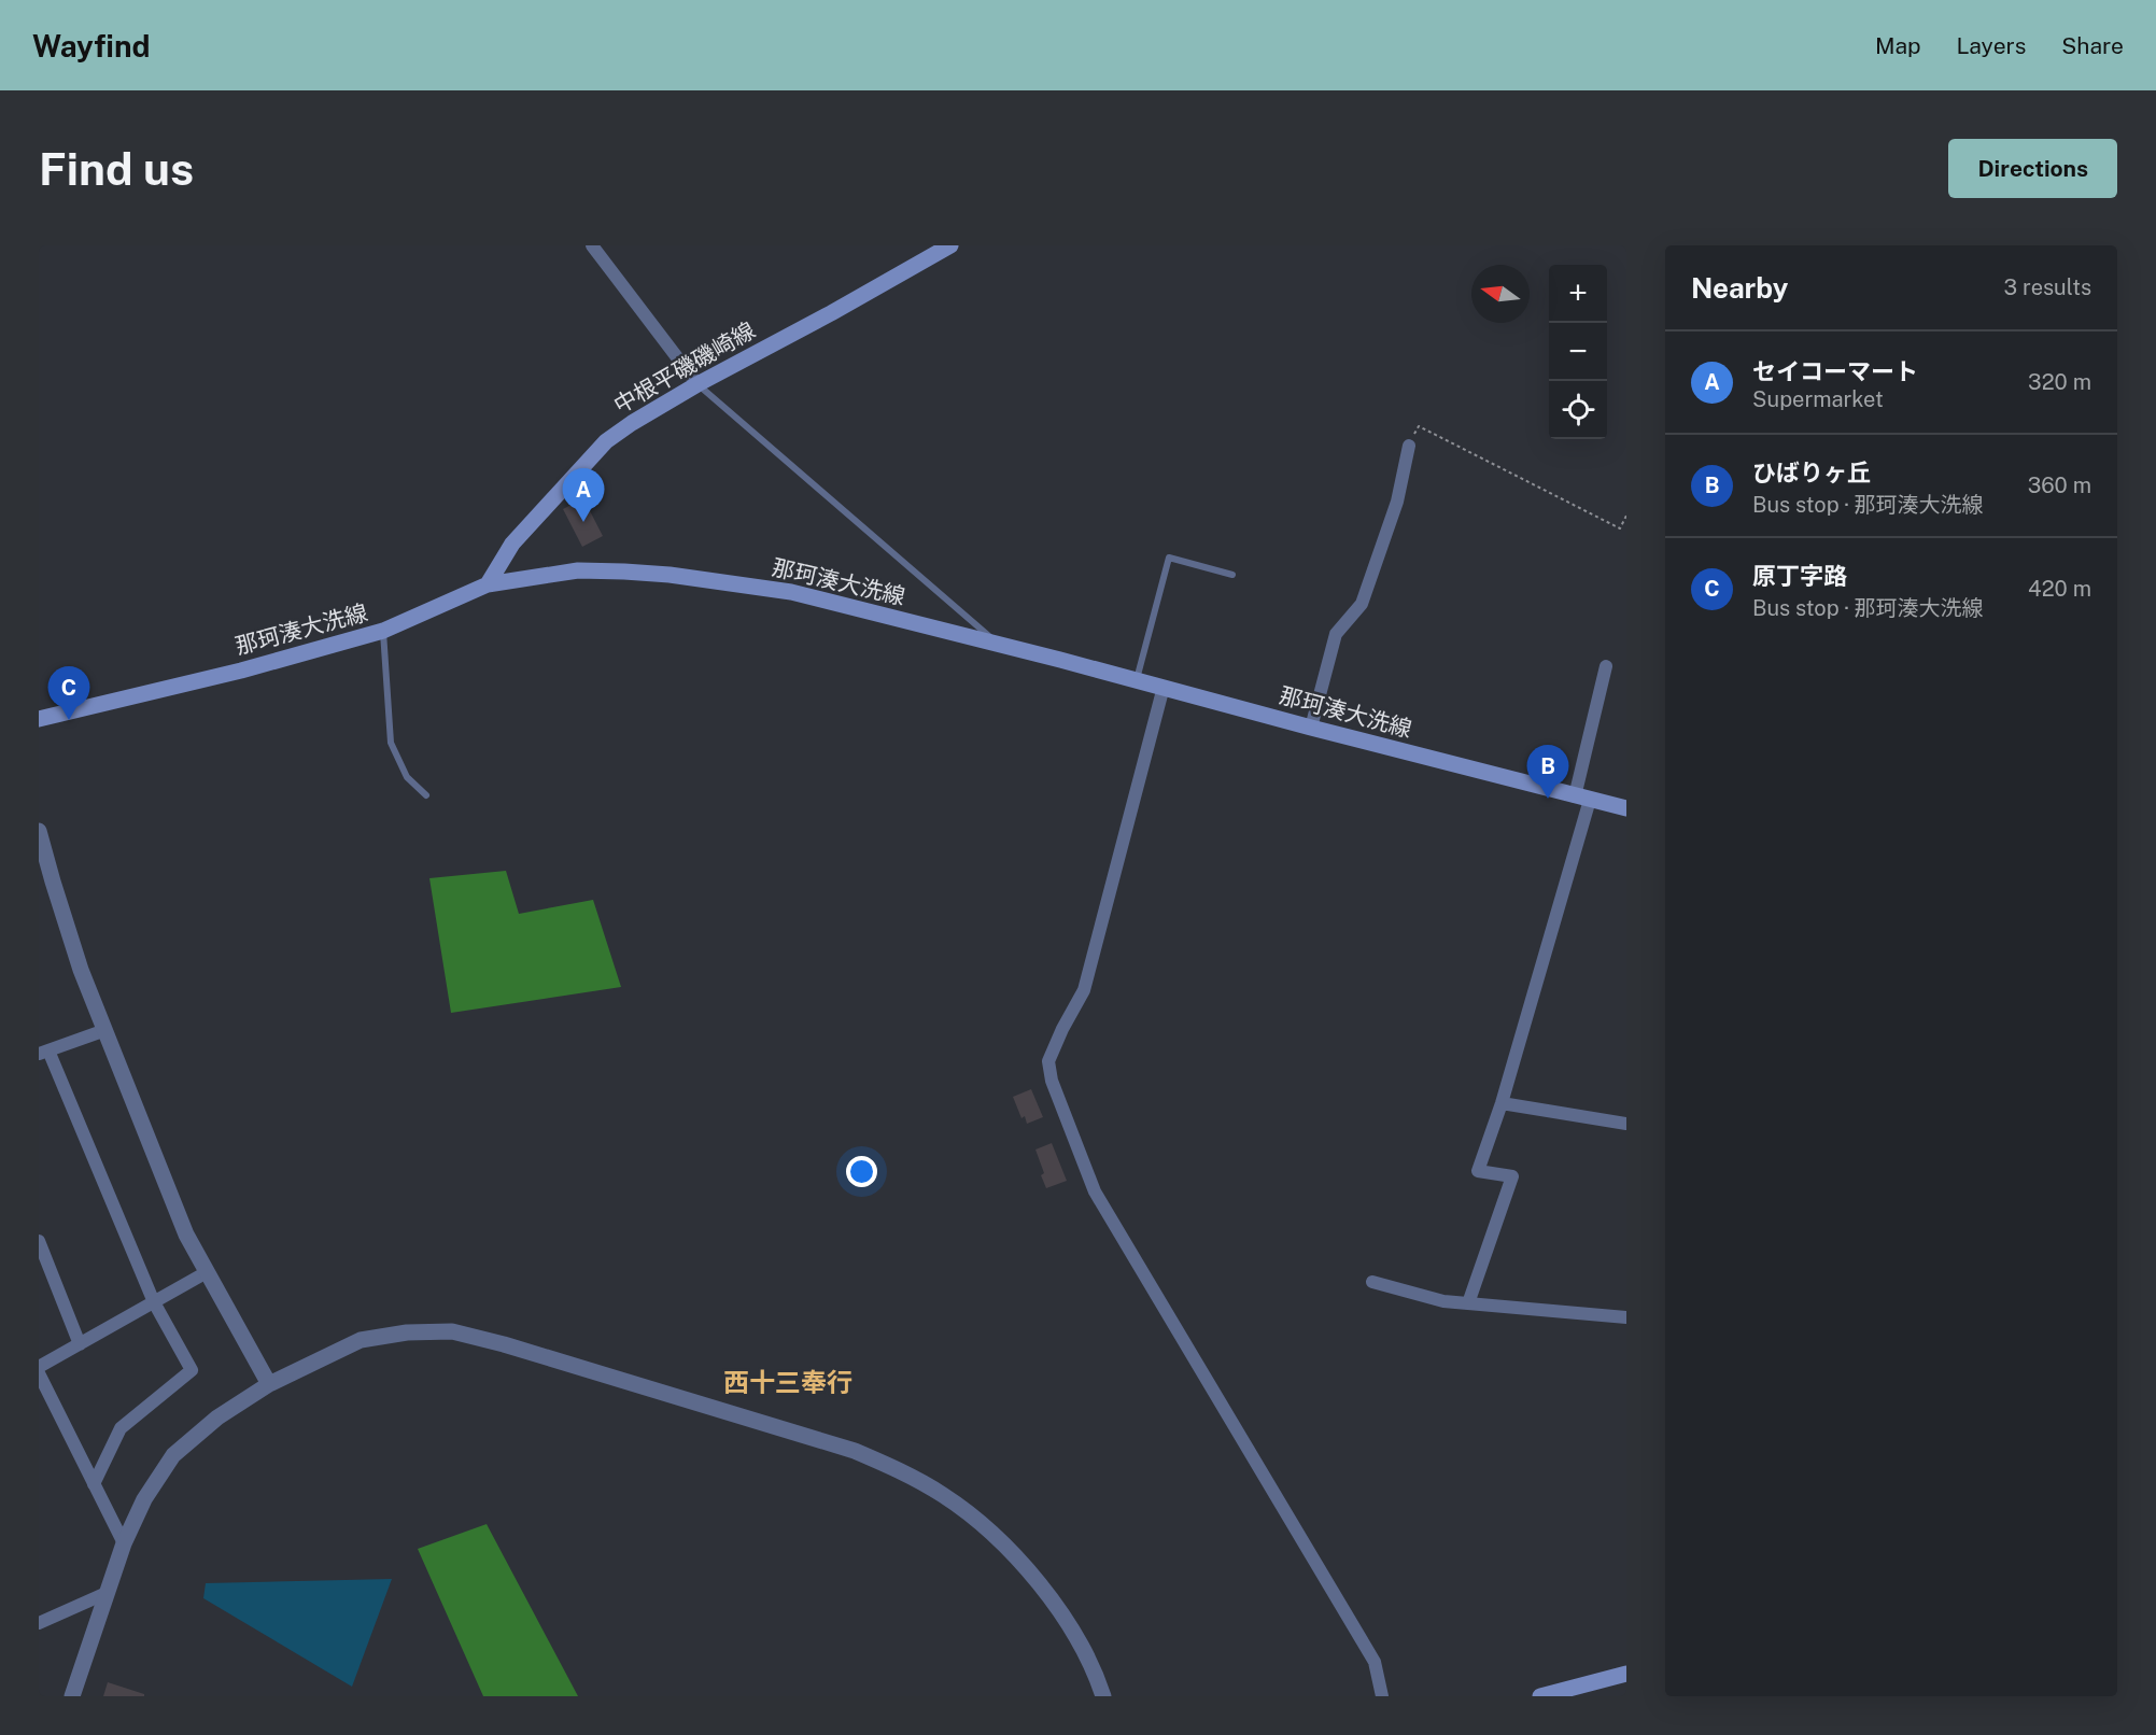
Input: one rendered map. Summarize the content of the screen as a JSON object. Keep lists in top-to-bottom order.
{
  "streets": {
    "main road": ["中根平磯磯崎線", "那珂湊大洗線"]
  },
  "crossings": [
    ["中根平磯磯崎線", "那珂湊大洗線"]
  ],
  "districts": ["西十三奉行"],
  "north": "left",
  "page": {
    "header": "Wayfind",
    "nav": ["Map", "Layers", "Share"],
    "buttons": "Directions",
    "title": "Find us",
    "heading": ["Nearby", "3 results"],
    "map_buttons": ["+", "−"],
    "list": [
      {
        "mark": "A",
        "name": "セイコーマート",
        "note": "Supermarket",
        "value": "320 m"
      },
      {
        "mark": "B",
        "name": "ひばりヶ丘",
        "note": "Bus stop · 那珂湊大洗線",
        "value": "360 m"
      },
      {
        "mark": "C",
        "name": "原丁字路",
        "note": "Bus stop · 那珂湊大洗線",
        "value": "420 m"
      }
    ],
    "pins": ["A", "C", "B"]
  }
}
